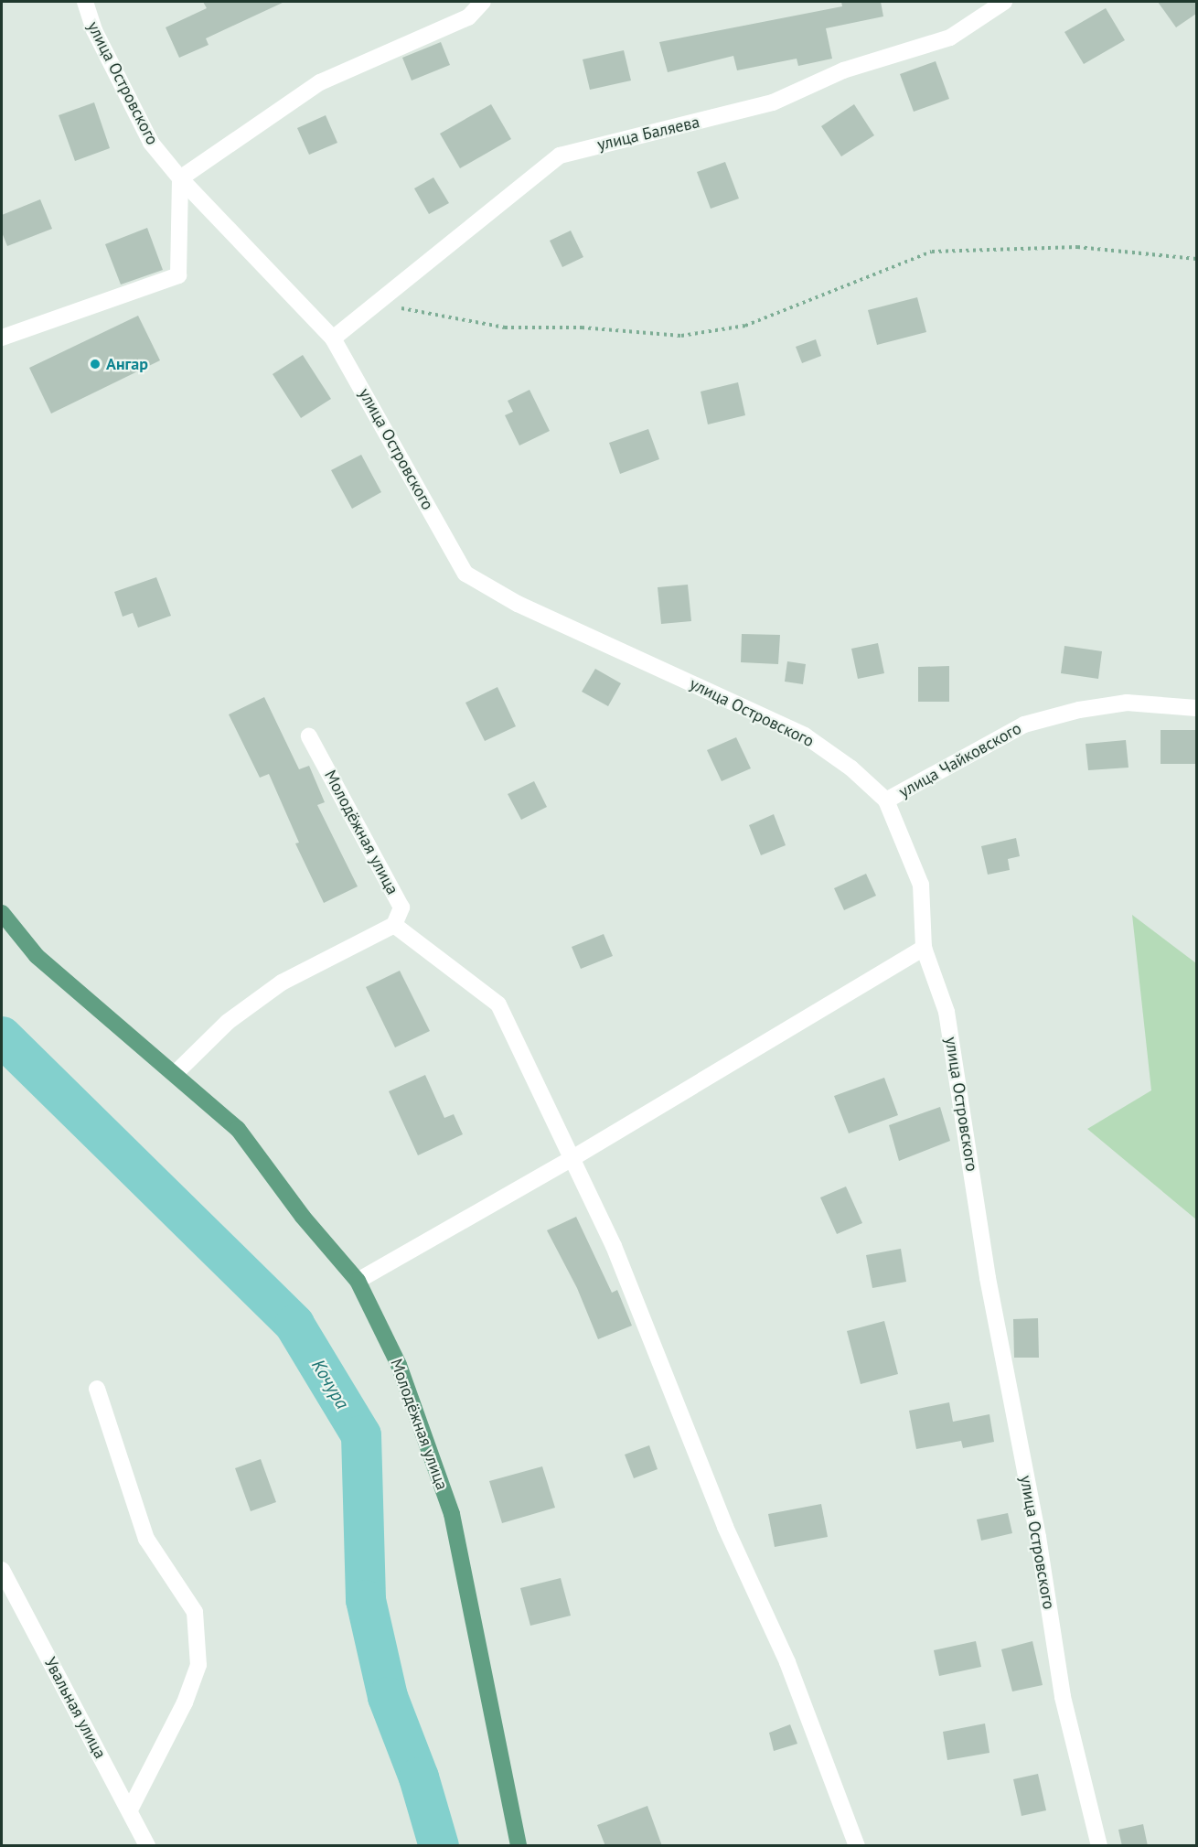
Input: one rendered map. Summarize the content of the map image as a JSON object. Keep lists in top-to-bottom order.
{
  "streets": {
    "main road": ["Молодёжная улица"],
    "street": [
      "улица Островского",
      "улица Баляева",
      "улица Чайковского",
      "Увальная улица"
    ]
  },
  "crossings": [
    ["улица Островского", "улица Баляева"],
    ["улица Островского", "улица Чайковского"]
  ],
  "water": ["Кочура"],
  "places": ["Ангар"]
}
